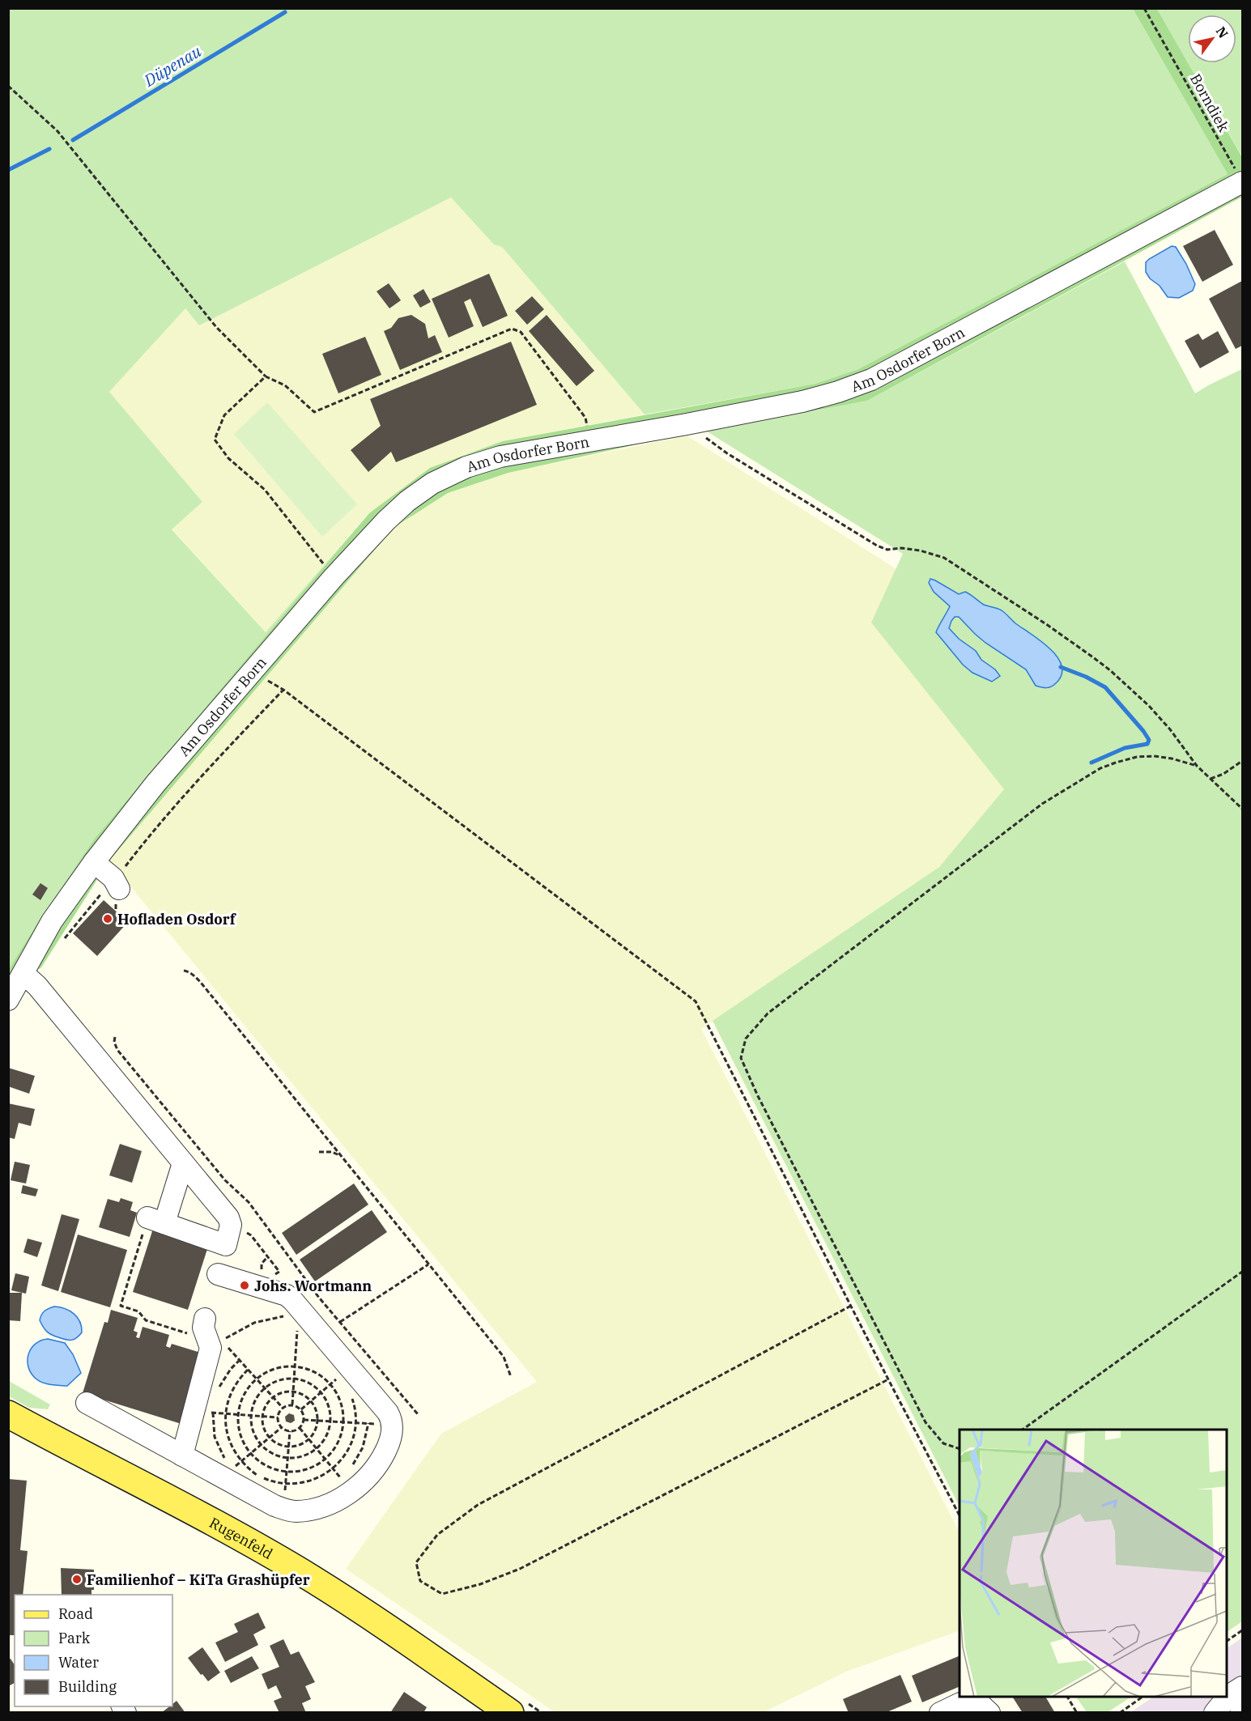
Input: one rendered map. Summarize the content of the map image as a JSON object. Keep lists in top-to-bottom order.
{
  "streets": {
    "main road": ["Rugenfeld"],
    "street": ["Am Osdorfer Born"],
    "path": ["Borndiek"]
  },
  "crossings": [
    ["Borndiek", "Am Osdorfer Born"]
  ],
  "water": ["Düpenau"],
  "places": ["Hofladen Osdorf", "Johs. Wortmann", "Familienhof – KiTa Grashüpfer"],
  "legend": [
    "Road",
    "Park",
    "Water",
    "Building"
  ],
  "north": "top right"
}
